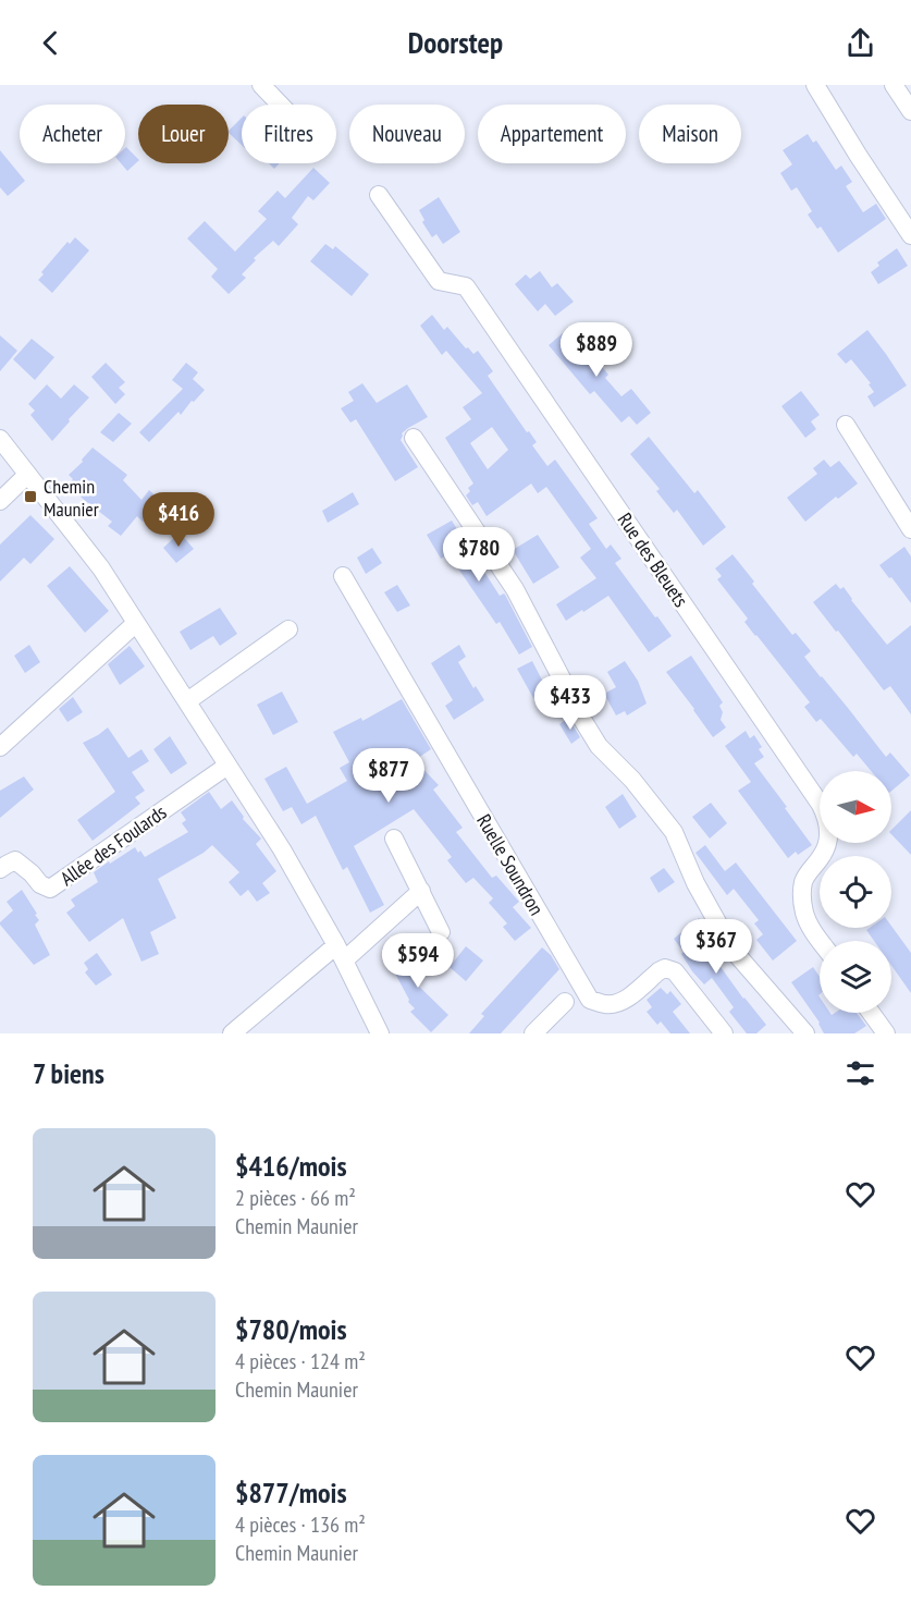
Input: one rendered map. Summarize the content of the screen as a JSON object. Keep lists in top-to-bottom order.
{
  "streets": {
    "street": ["Rue des Bleuets", "Allée des Foulards", "Ruelle Soundron"]
  },
  "places": {
    "transit": ["Chemin Maunier"]
  },
  "north": "right",
  "page": {
    "header": "Doorstep",
    "chip": [
      "Acheter",
      "Louer",
      "Filtres",
      "Nouveau",
      "Appartement",
      "Maison"
    ],
    "price": [
      "$889",
      "$416",
      "$780",
      "$433",
      "$877",
      "$367",
      "$594"
    ],
    "heading": "7 biens",
    "list": [
      {
        "name": "$416/mois",
        "note": "2 pièces · 66 m² · Chemin Maunier"
      },
      {
        "name": "$780/mois",
        "note": "4 pièces · 124 m² · Chemin Maunier"
      },
      {
        "name": "$877/mois",
        "note": "4 pièces · 136 m² · Chemin Maunier"
      }
    ]
  }
}
